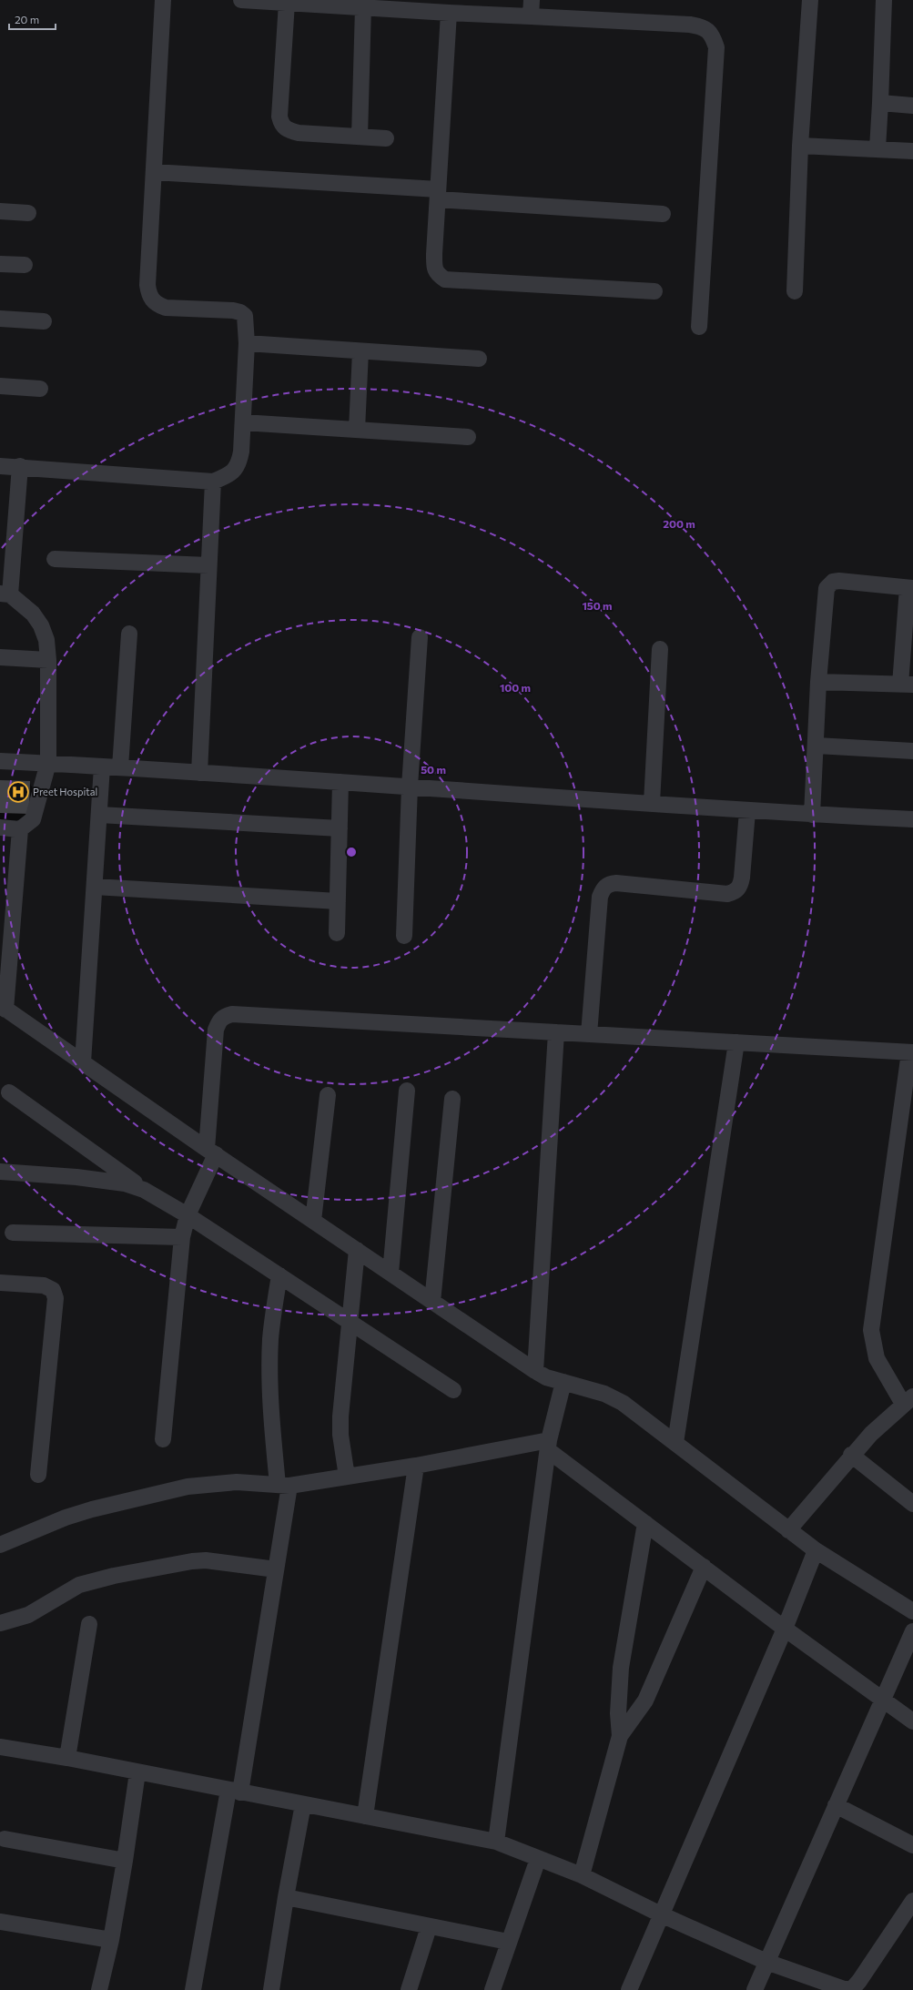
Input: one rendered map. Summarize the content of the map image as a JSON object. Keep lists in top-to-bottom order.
{
  "places": {
    "hospital": ["Preet Hospital"]
  },
  "scale_bar": "20 m",
  "rings": [
    "200 m",
    "150 m",
    "100 m",
    "50 m"
  ]
}
